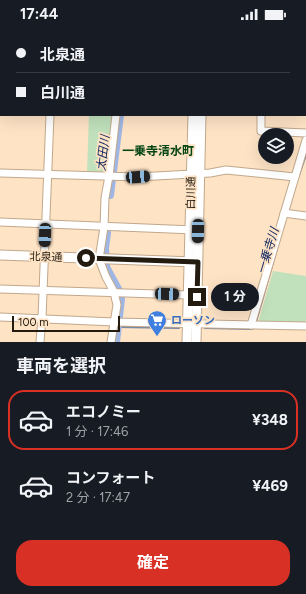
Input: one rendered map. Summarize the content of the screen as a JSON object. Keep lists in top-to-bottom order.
{
  "streets": {
    "street": ["白川通", "北泉通"]
  },
  "crossings": [
    ["白川通", "北泉通"]
  ],
  "districts": ["一乗寺清水町"],
  "water": ["太田川", "一乗寺川"],
  "places": {
    "supermarket": ["ローソン"]
  },
  "scale_bar": "100 m",
  "page": {
    "status": "17:44",
    "banner": ["北泉通", "白川通"],
    "bubble": "1 分",
    "scale": "100 m",
    "heading": "車両を選択",
    "list": [
      {
        "name": "エコノミー",
        "note": "1 分 · 17:46",
        "value": "¥348"
      },
      {
        "name": "コンフォート",
        "note": "2 分 · 17:47",
        "value": "¥469"
      }
    ],
    "buttons": "確定"
  }
}
